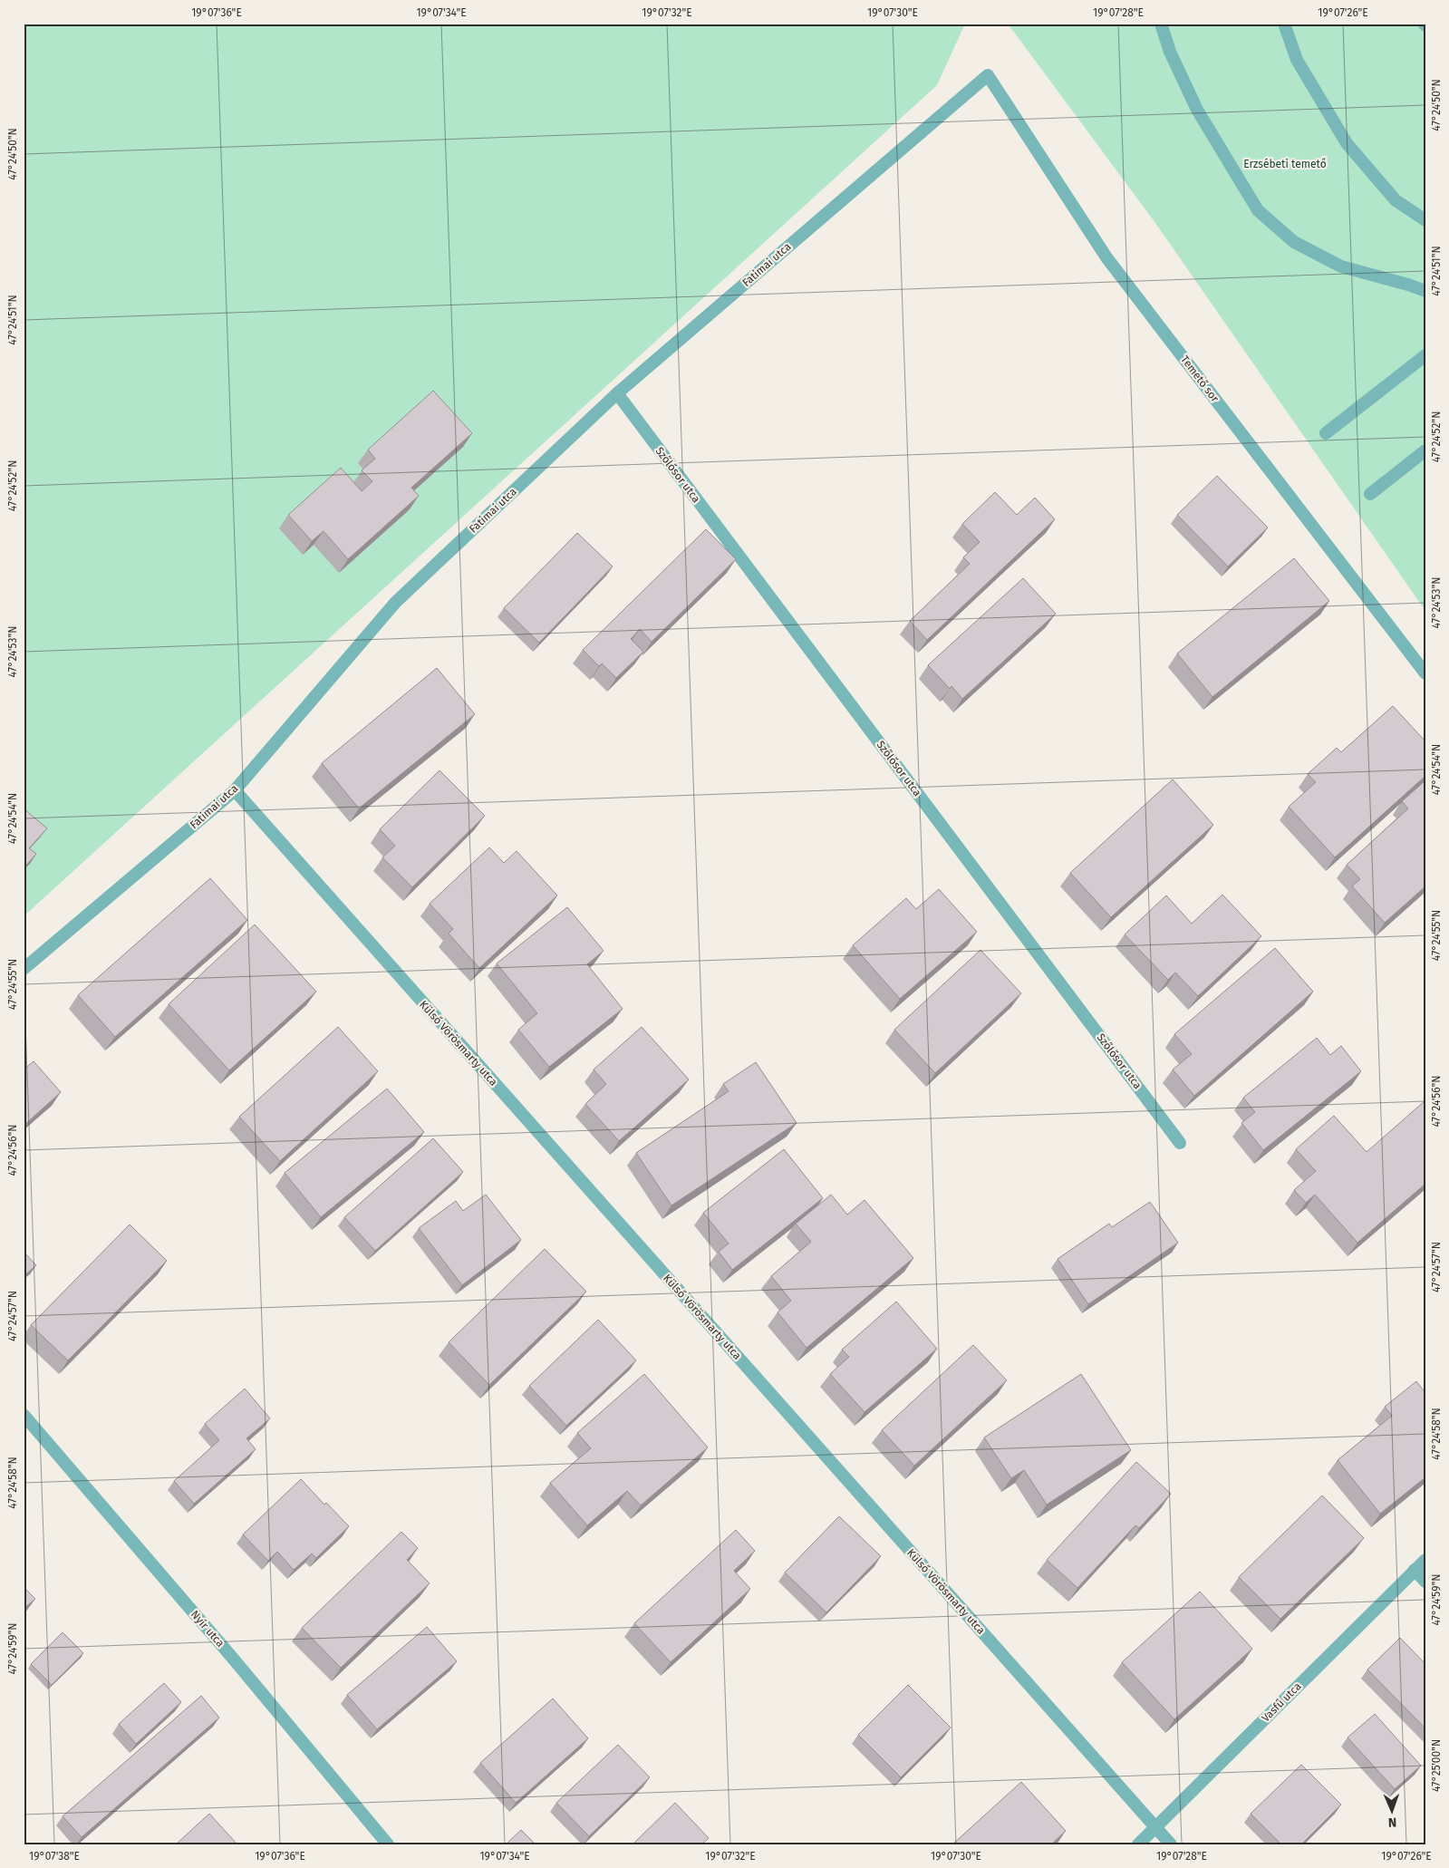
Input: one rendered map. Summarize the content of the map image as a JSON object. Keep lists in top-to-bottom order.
{
  "streets": {
    "street": [
      "Fatimai utca",
      "Temető sor",
      "Szőlősor utca",
      "Külső Vörösmarty utca",
      "Nyír utca",
      "Vasfű utca"
    ]
  },
  "crossings": [
    ["Fatimai utca", "Temető sor"],
    ["Fatimai utca", "Szőlősor utca"],
    ["Fatimai utca", "Külső Vörösmarty utca"],
    ["Külső Vörösmarty utca", "Vasfű utca"]
  ],
  "parks": ["Erzsébeti temető"],
  "north": "bottom",
  "coordinates": [
    "19°07'36\"E",
    "19°07'34\"E",
    "19°07'32\"E",
    "19°07'30\"E",
    "19°07'28\"E",
    "19°07'26\"E",
    "47°24'50\"N",
    "47°24'51\"N",
    "47°24'52\"N",
    "47°24'53\"N",
    "47°24'54\"N",
    "47°24'55\"N",
    "47°24'56\"N",
    "47°24'57\"N",
    "47°24'58\"N",
    "47°24'59\"N",
    "47°25'00\"N",
    "19°07'38\"E"
  ]
}
